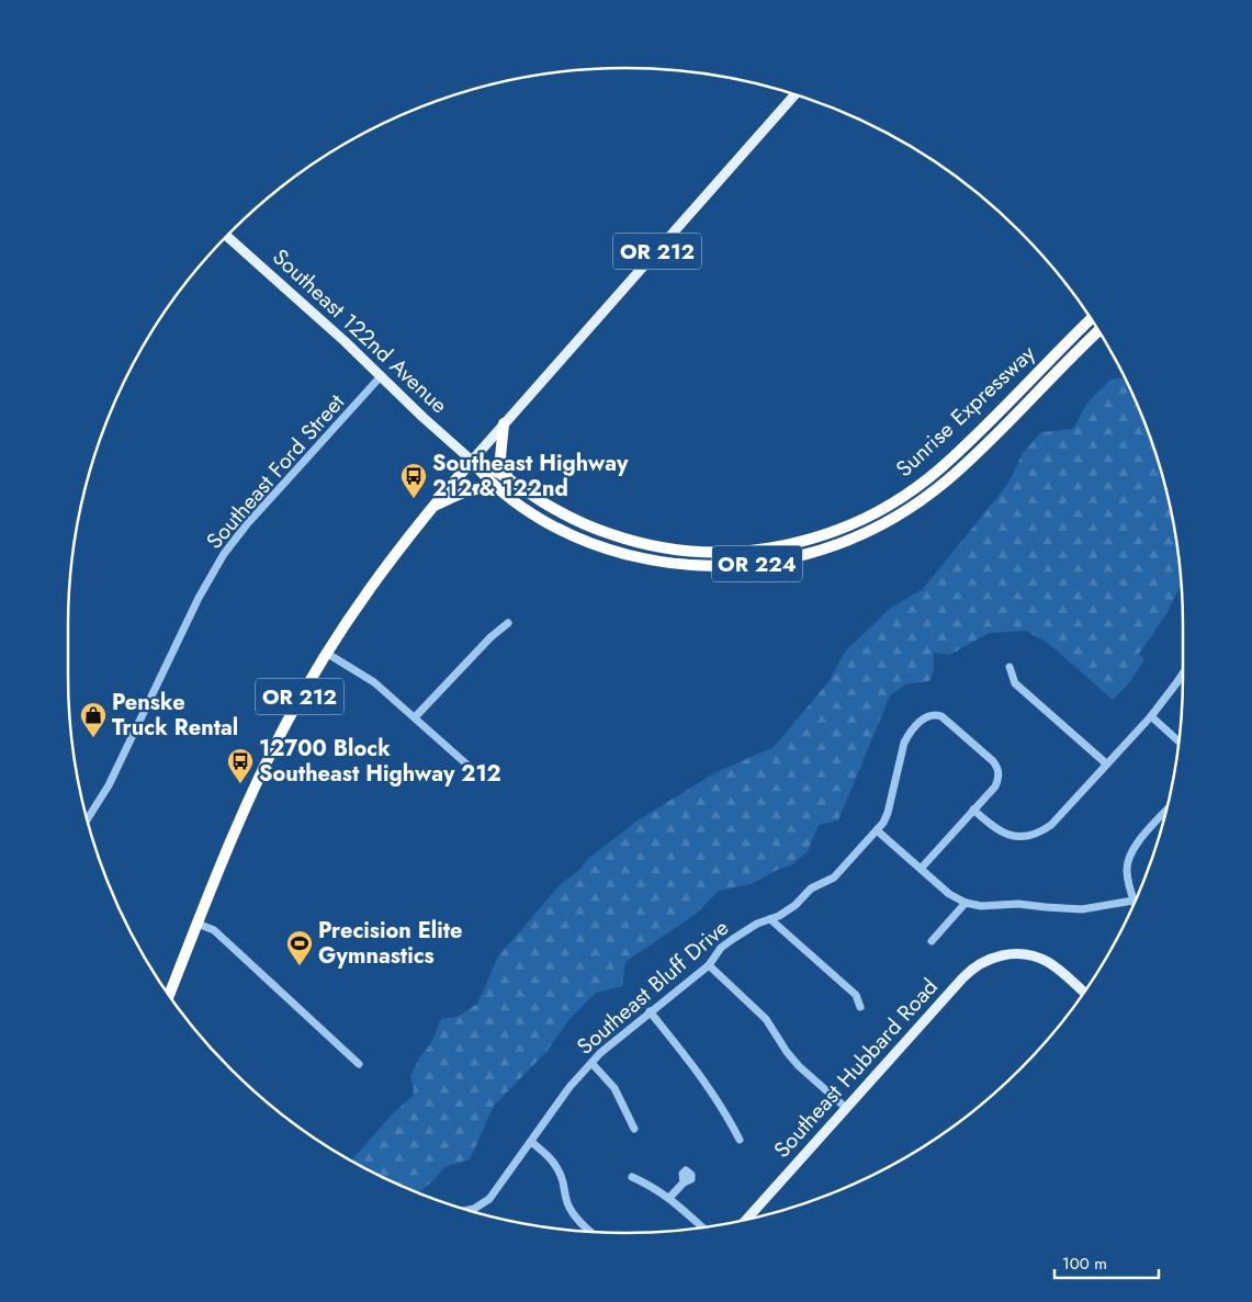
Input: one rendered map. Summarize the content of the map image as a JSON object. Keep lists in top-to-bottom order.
{
  "streets": {
    "highway": ["OR 212", "Sunrise Expressway", "OR 224"],
    "main road": ["Southeast 122nd Avenue", "Southeast Hubbard Road"],
    "street": ["Southeast Ford Street", "Southeast Bluff Drive"]
  },
  "crossings": [
    ["OR 212", "Southeast 122nd Avenue"],
    ["OR 212", "Sunrise Expressway"],
    ["Southeast 122nd Avenue", "Sunrise Expressway"],
    ["Southeast 122nd Avenue", "Southeast Ford Street"]
  ],
  "places": {
    "bus stop": ["Southeast Highway 212 & 122nd", "12700 Block Southeast Highway 212"],
    "shop": ["Penske Truck Rental"],
    "sports": ["Precision Elite Gymnastics"]
  },
  "scale_bar": "100 m"
}
